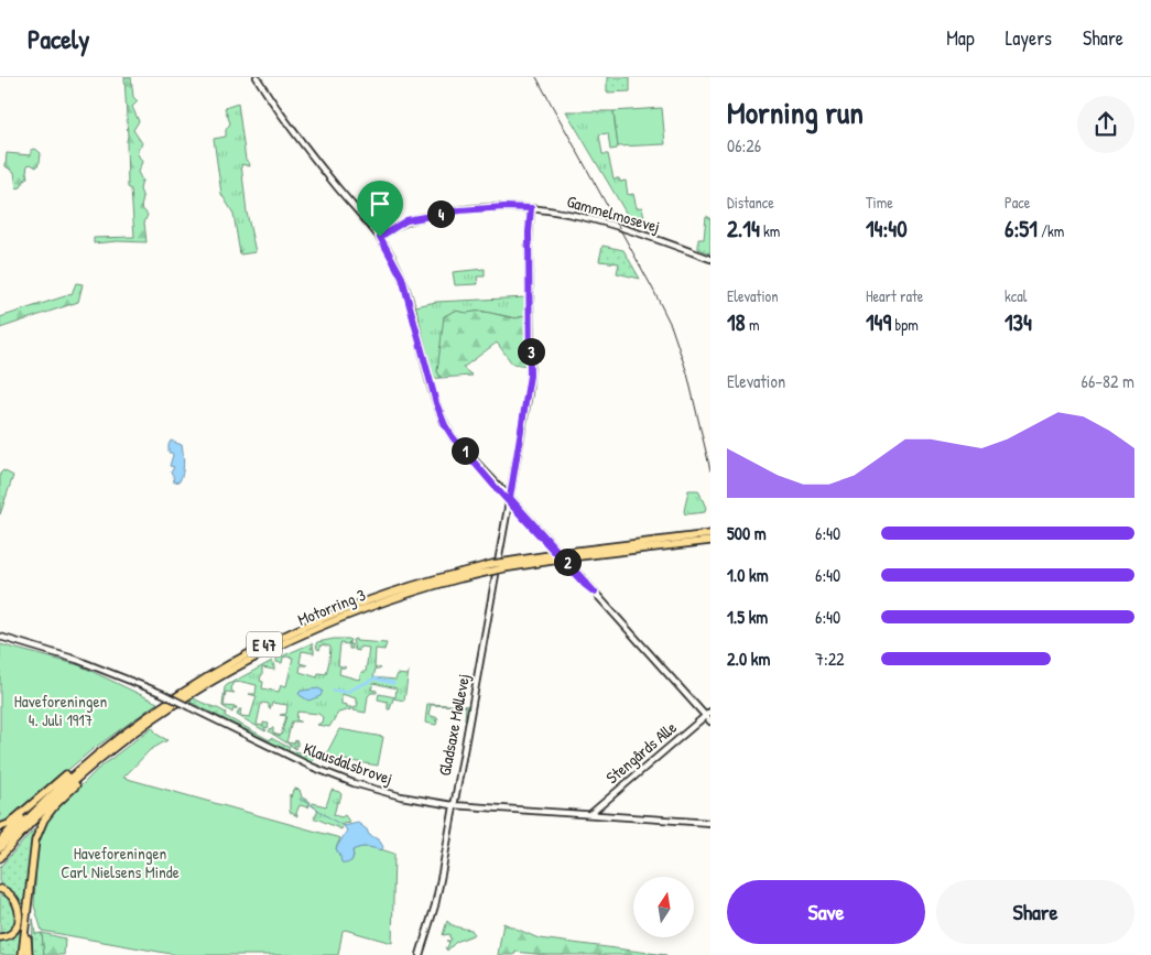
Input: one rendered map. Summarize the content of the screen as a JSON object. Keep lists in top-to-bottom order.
{
  "streets": {
    "highway": ["Motorring 3", "E 47"],
    "street": [
      "Gammelmosevej",
      "Gladsaxe Møllevej",
      "Stengårds Alle",
      "Klausdalsbrovej"
    ]
  },
  "crossings": [
    ["Gammelmosevej", "Gladsaxe Møllevej"],
    ["Gladsaxe Møllevej", "Klausdalsbrovej"],
    ["Stengårds Alle", "Klausdalsbrovej"]
  ],
  "parks": ["Haveforeningen 4. Juli 1917", "Haveforeningen Carl Nielsens Minde"],
  "north": "top",
  "page": {
    "header": "Pacely",
    "nav": ["Map", "Layers", "Share"],
    "heading": ["Morning run", "06:26"],
    "stats": [
      ["Distance", "2.14 km"],
      ["Time", "14:40"],
      ["Pace", "6:51 /km"],
      ["Elevation", "18 m"],
      ["Heart rate", "149 bpm"],
      ["kcal", "134"]
    ],
    "pins": [
      "4",
      "3",
      "1",
      "2"
    ],
    "chart": ["Elevation", "66–82 m"],
    "list": [
      {
        "name": "500 m",
        "note": "6:40"
      },
      {
        "name": "1.0 km",
        "note": "6:40"
      },
      {
        "name": "1.5 km",
        "note": "6:40"
      },
      {
        "name": "2.0 km",
        "note": "7:22"
      }
    ],
    "buttons": ["Save", "Share"]
  }
}
